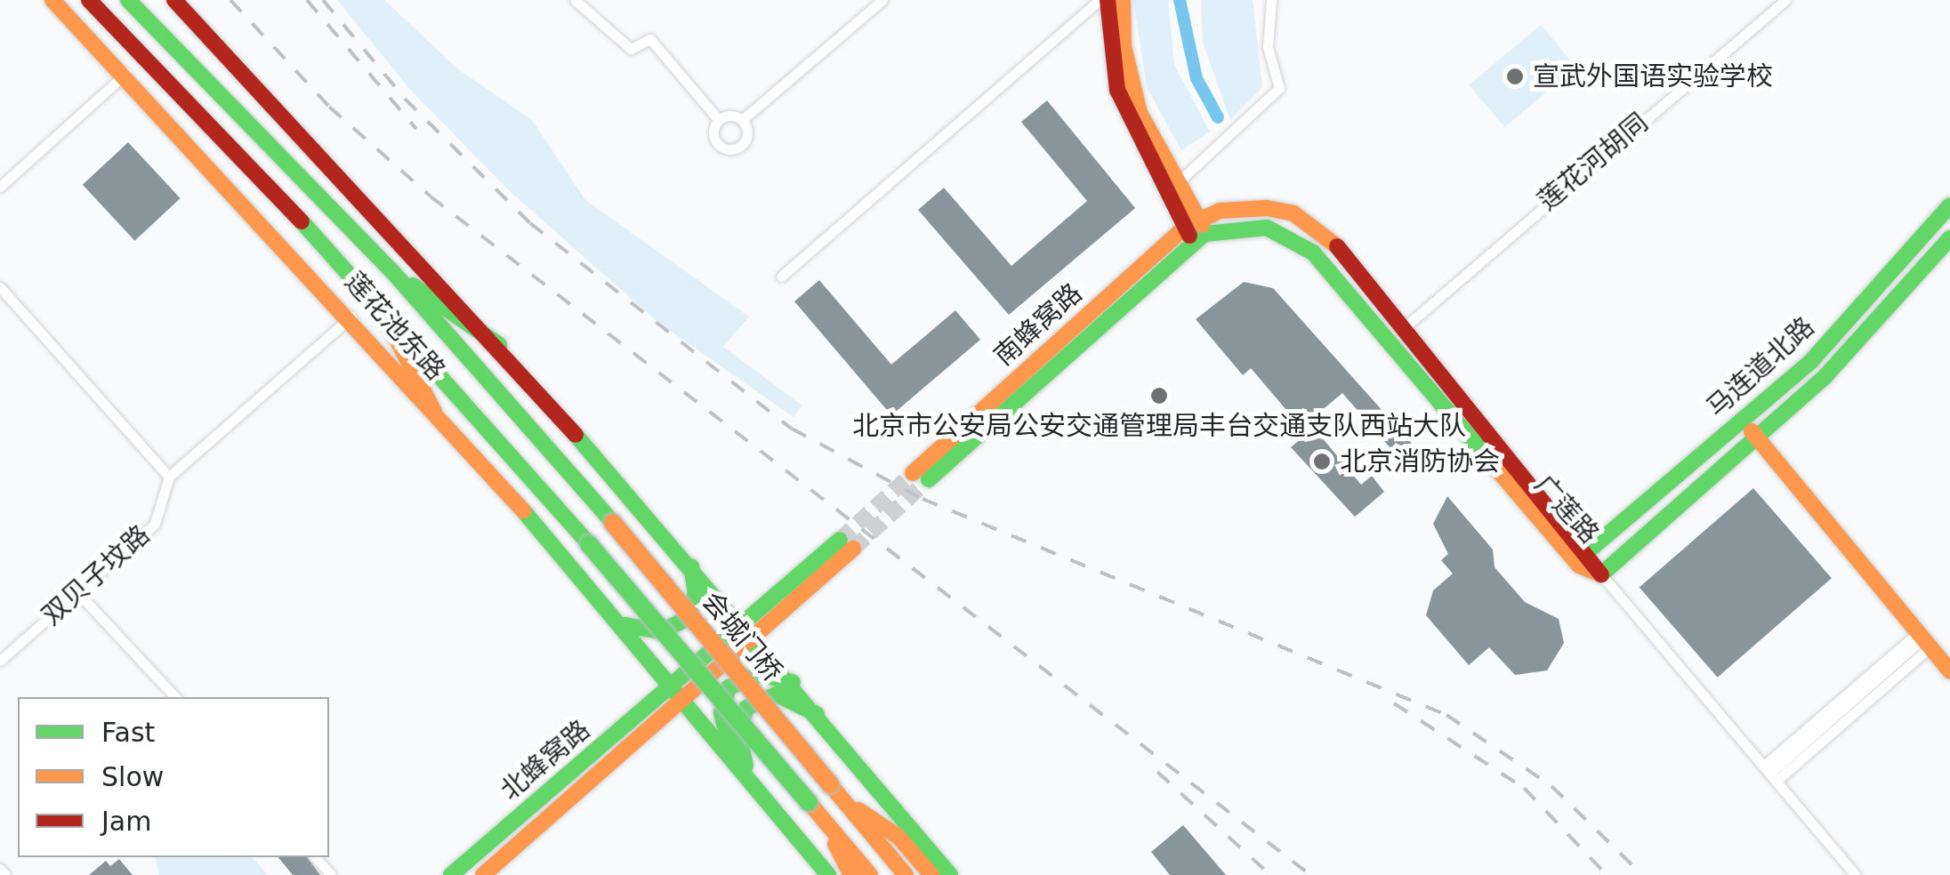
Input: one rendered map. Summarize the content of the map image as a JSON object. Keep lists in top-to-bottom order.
{
  "streets": {
    "main road": [
      "南蜂窝路",
      "莲花池东路",
      "马连道北路",
      "广莲路",
      "会城门桥",
      "北蜂窝路"
    ],
    "street": ["莲花河胡同", "双贝子坟路"]
  },
  "crossings": [
    ["莲花河胡同", "广莲路"],
    ["南蜂窝路", "广莲路"],
    ["莲花池东路", "会城门桥"],
    ["莲花池东路", "北蜂窝路"],
    ["马连道北路", "广莲路"]
  ],
  "places": ["宣武外国语实验学校", "北京市公安局公安交通管理局丰台交通支队西站大队", "北京消防协会"],
  "legend": ["Fast", "Slow", "Jam"]
}
